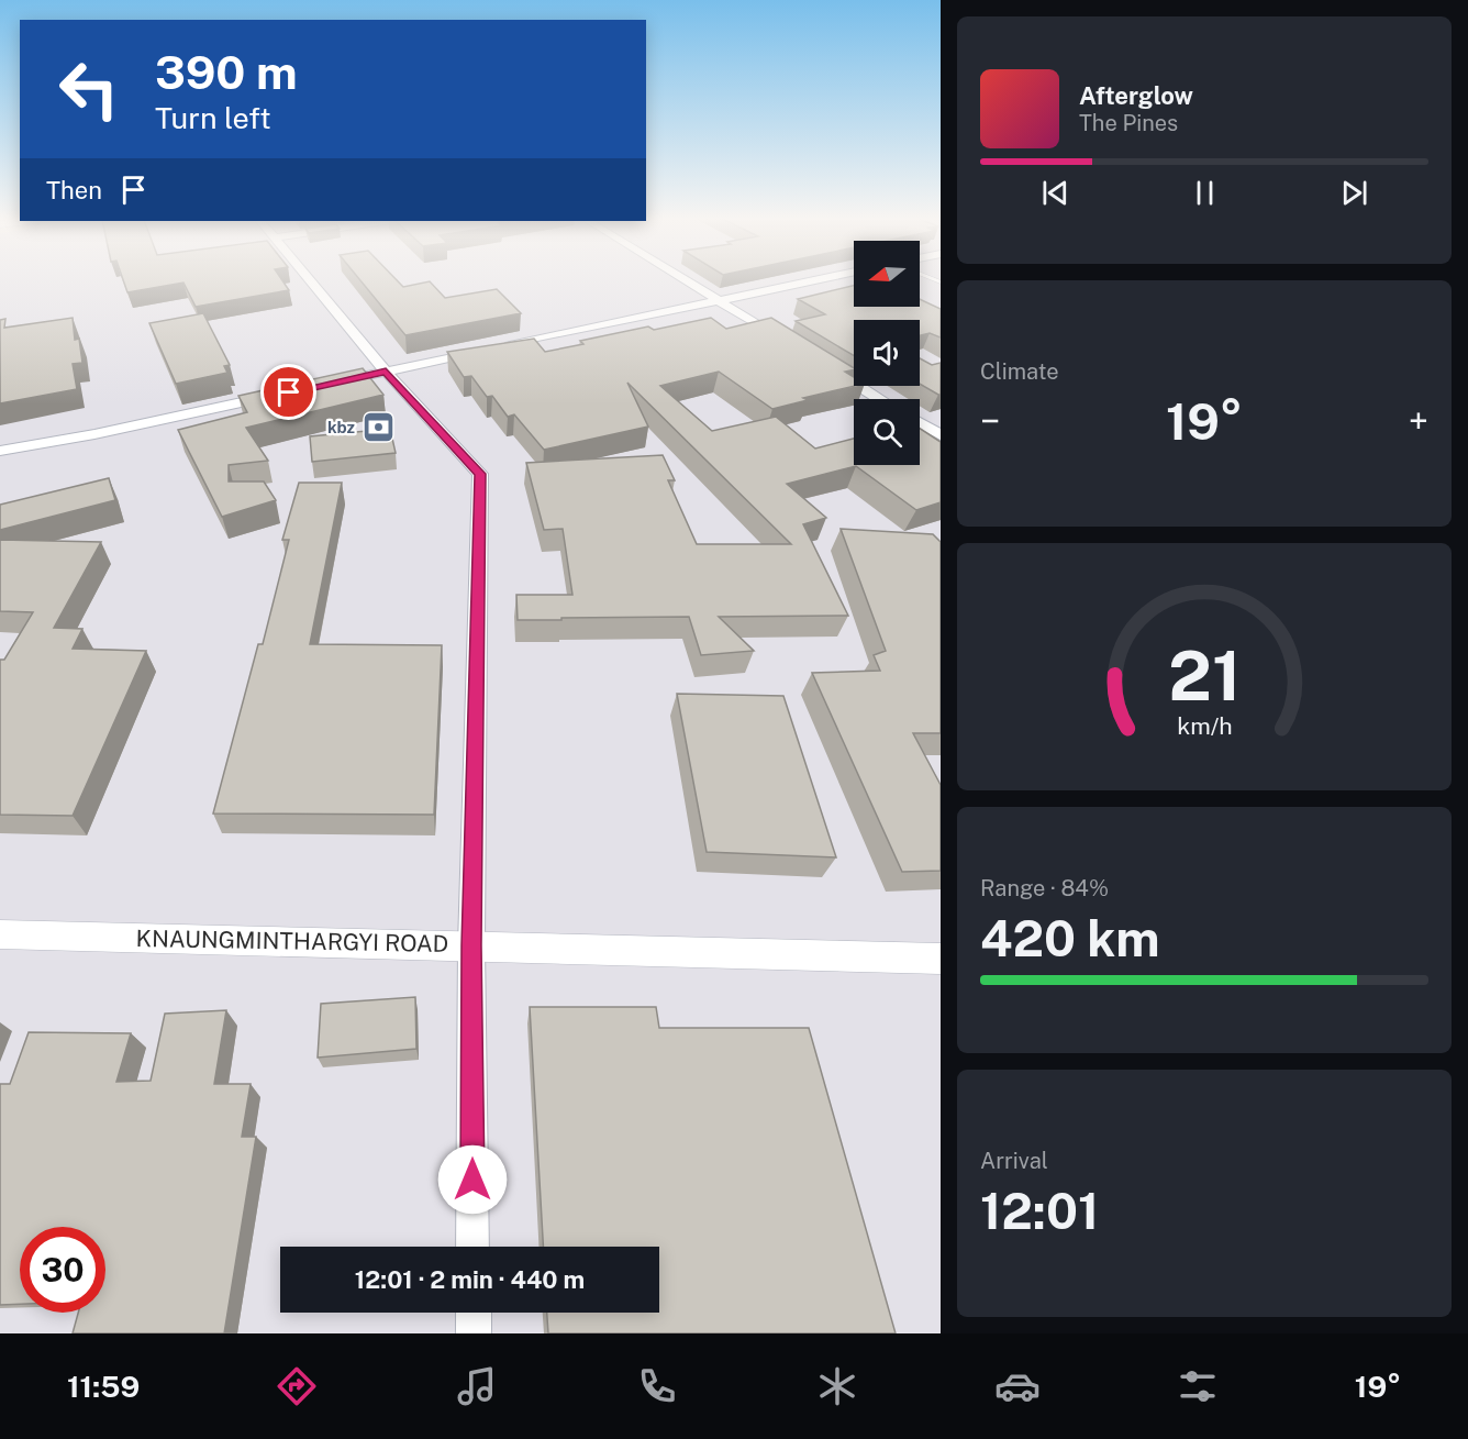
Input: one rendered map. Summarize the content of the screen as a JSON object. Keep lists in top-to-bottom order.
{
  "streets": {
    "street": ["KNAUNGMINTHARGYI ROAD"]
  },
  "places": {
    "bank": ["kbz"]
  },
  "north": "left",
  "page": {
    "turn": ["390 m", "Turn left"],
    "song": ["Afterglow", "The Pines"],
    "then": "Then",
    "tile": [
      "Climate",
      ["Range · 84%", "420 km"],
      ["Arrival", "12:01"]
    ],
    "heat": ["−", "19°", "+"],
    "limit": "30",
    "trip": "12:01 · 2 min · 440 m",
    "tabs": ["11:59", "19°"],
    "gauge": ["21", "km/h"]
  }
}
